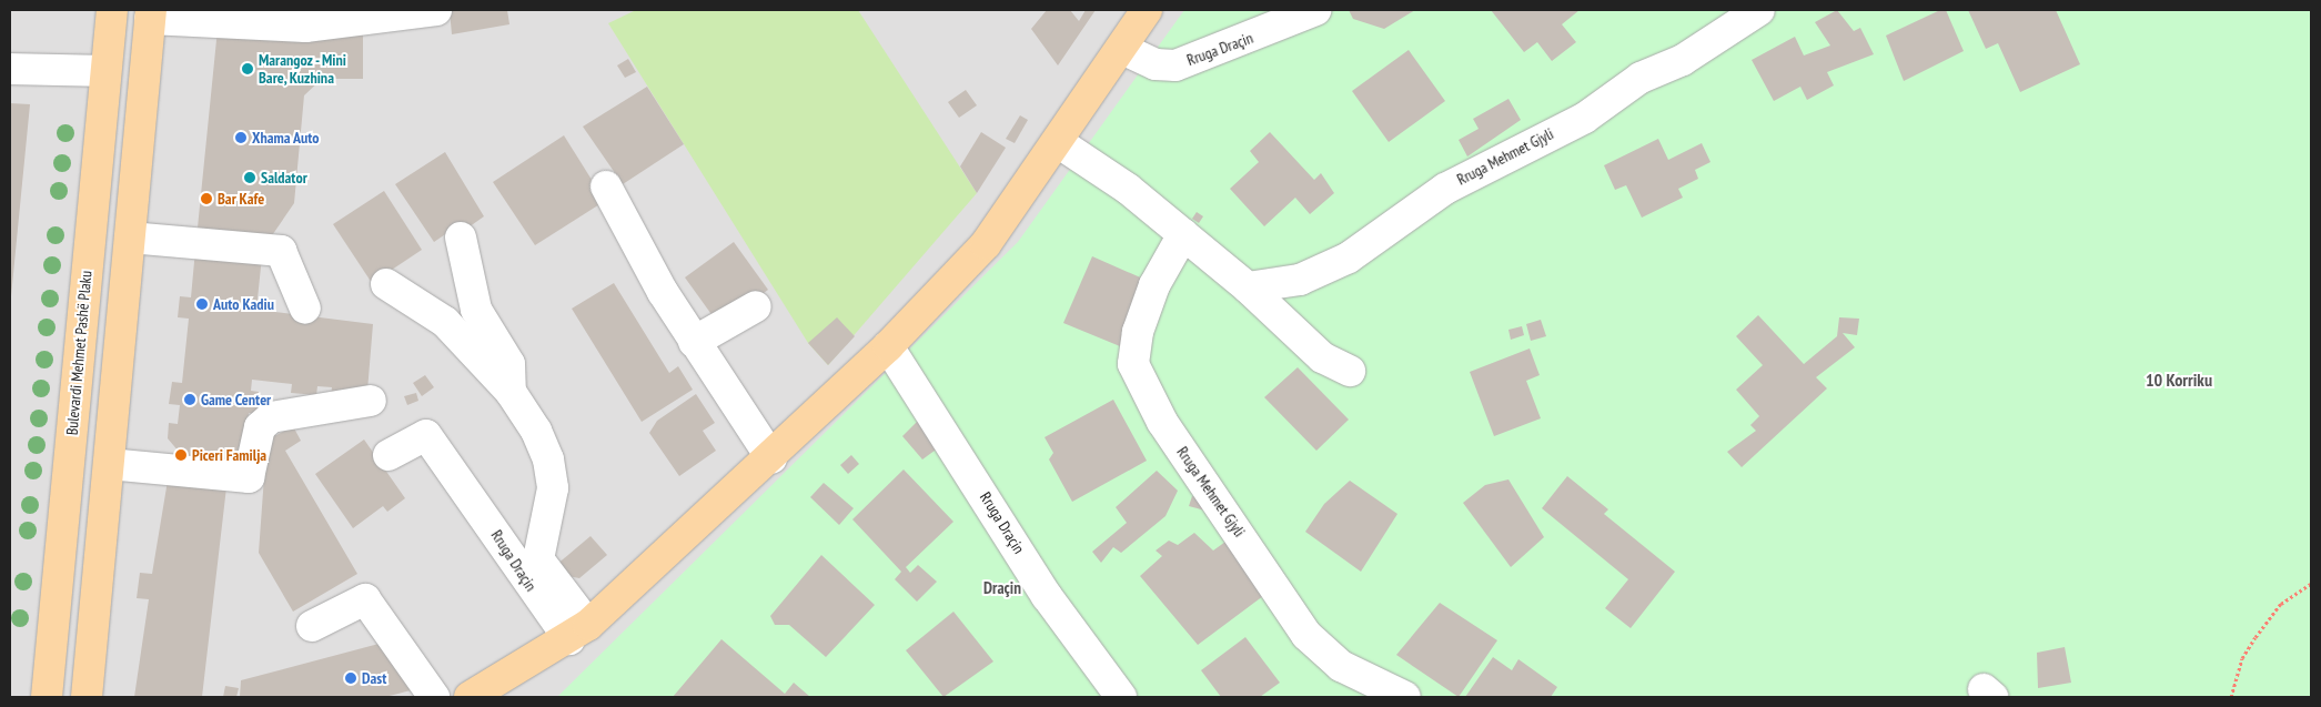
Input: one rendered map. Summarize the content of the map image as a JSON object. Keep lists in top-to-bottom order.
{
  "streets": {
    "main road": ["Bulevardi Mehmet Pashë Plaku"],
    "street": ["Rruga Draçin", "Rruga Mehmet Gjyli"]
  },
  "districts": ["10 Korriku", "Draçin"],
  "places": [
    "Marangoz - Mini Bare, Kuzhina",
    "Xhama Auto",
    "Saldator",
    "Bar Kafe",
    "Auto Kadiu",
    "Game Center",
    "Piceri Familja",
    "Dast"
  ]
}
